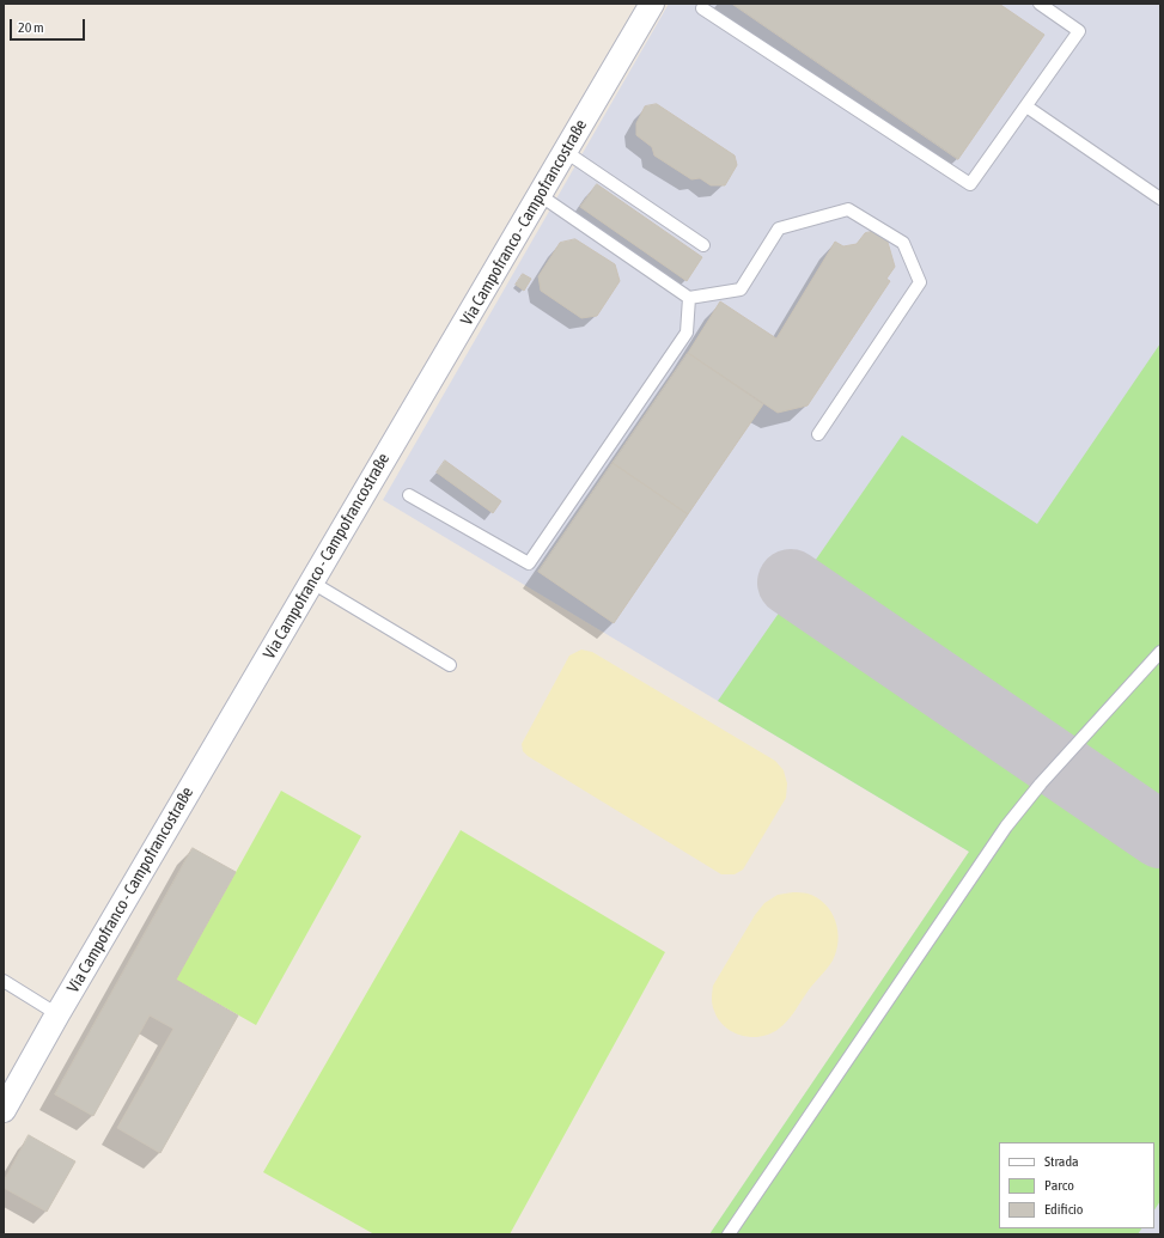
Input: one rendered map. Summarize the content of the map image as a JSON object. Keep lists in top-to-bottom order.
{
  "streets": {
    "street": ["Via Campofranco - Campofrancostraße"]
  },
  "legend": ["Strada", "Parco", "Edificio"],
  "scale_bar": "20 m"
}
